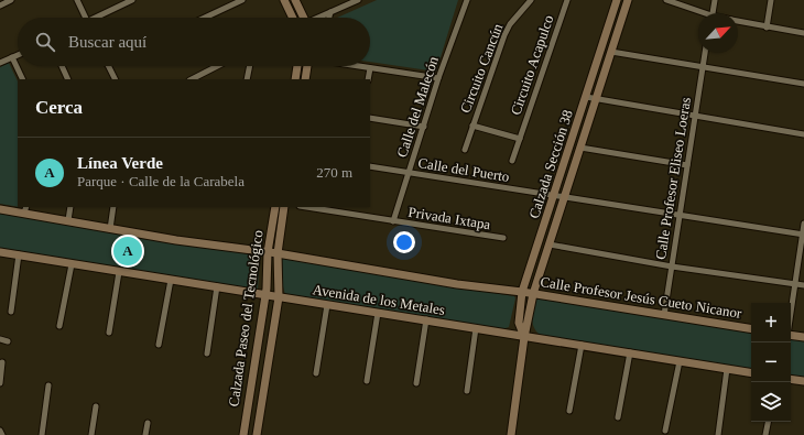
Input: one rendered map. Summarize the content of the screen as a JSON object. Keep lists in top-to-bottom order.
{
  "streets": {
    "street": [
      "Circuito Acapulco",
      "Circuito Cancún",
      "Calle del Malecón",
      "Calzada Sección 38",
      "Calle del Puerto",
      "Calle Profesor Eliseo Loeras",
      "Privada Ixtapa",
      "Calle Profesor Jesús Cueto Nicanor",
      "Avenida de los Metales",
      "Calzada Paseo del Tecnológico"
    ]
  },
  "crossings": [
    ["Circuito Acapulco", "Circuito Cancún"],
    ["Calle del Malecón", "Calle del Puerto"],
    ["Calle del Malecón", "Privada Ixtapa"],
    ["Calzada Sección 38", "Calle del Puerto"],
    ["Calzada Sección 38", "Calle Profesor Jesús Cueto Nicanor"],
    ["Calzada Sección 38", "Avenida de los Metales"],
    ["Calle del Puerto", "Calle Profesor Eliseo Loeras"],
    ["Calle Profesor Eliseo Loeras", "Calle Profesor Jesús Cueto Nicanor"],
    ["Calle Profesor Jesús Cueto Nicanor", "Calzada Paseo del Tecnológico"],
    ["Avenida de los Metales", "Calzada Paseo del Tecnológico"]
  ],
  "north": "top right",
  "page": {
    "search": "Buscar aquí",
    "heading": "Cerca",
    "list": [
      {
        "mark": "A",
        "name": "Línea Verde",
        "note": "Parque · Calle de la Carabela",
        "value": "270 m"
      }
    ],
    "pins": "A",
    "map_buttons": ["+", "−"]
  }
}
